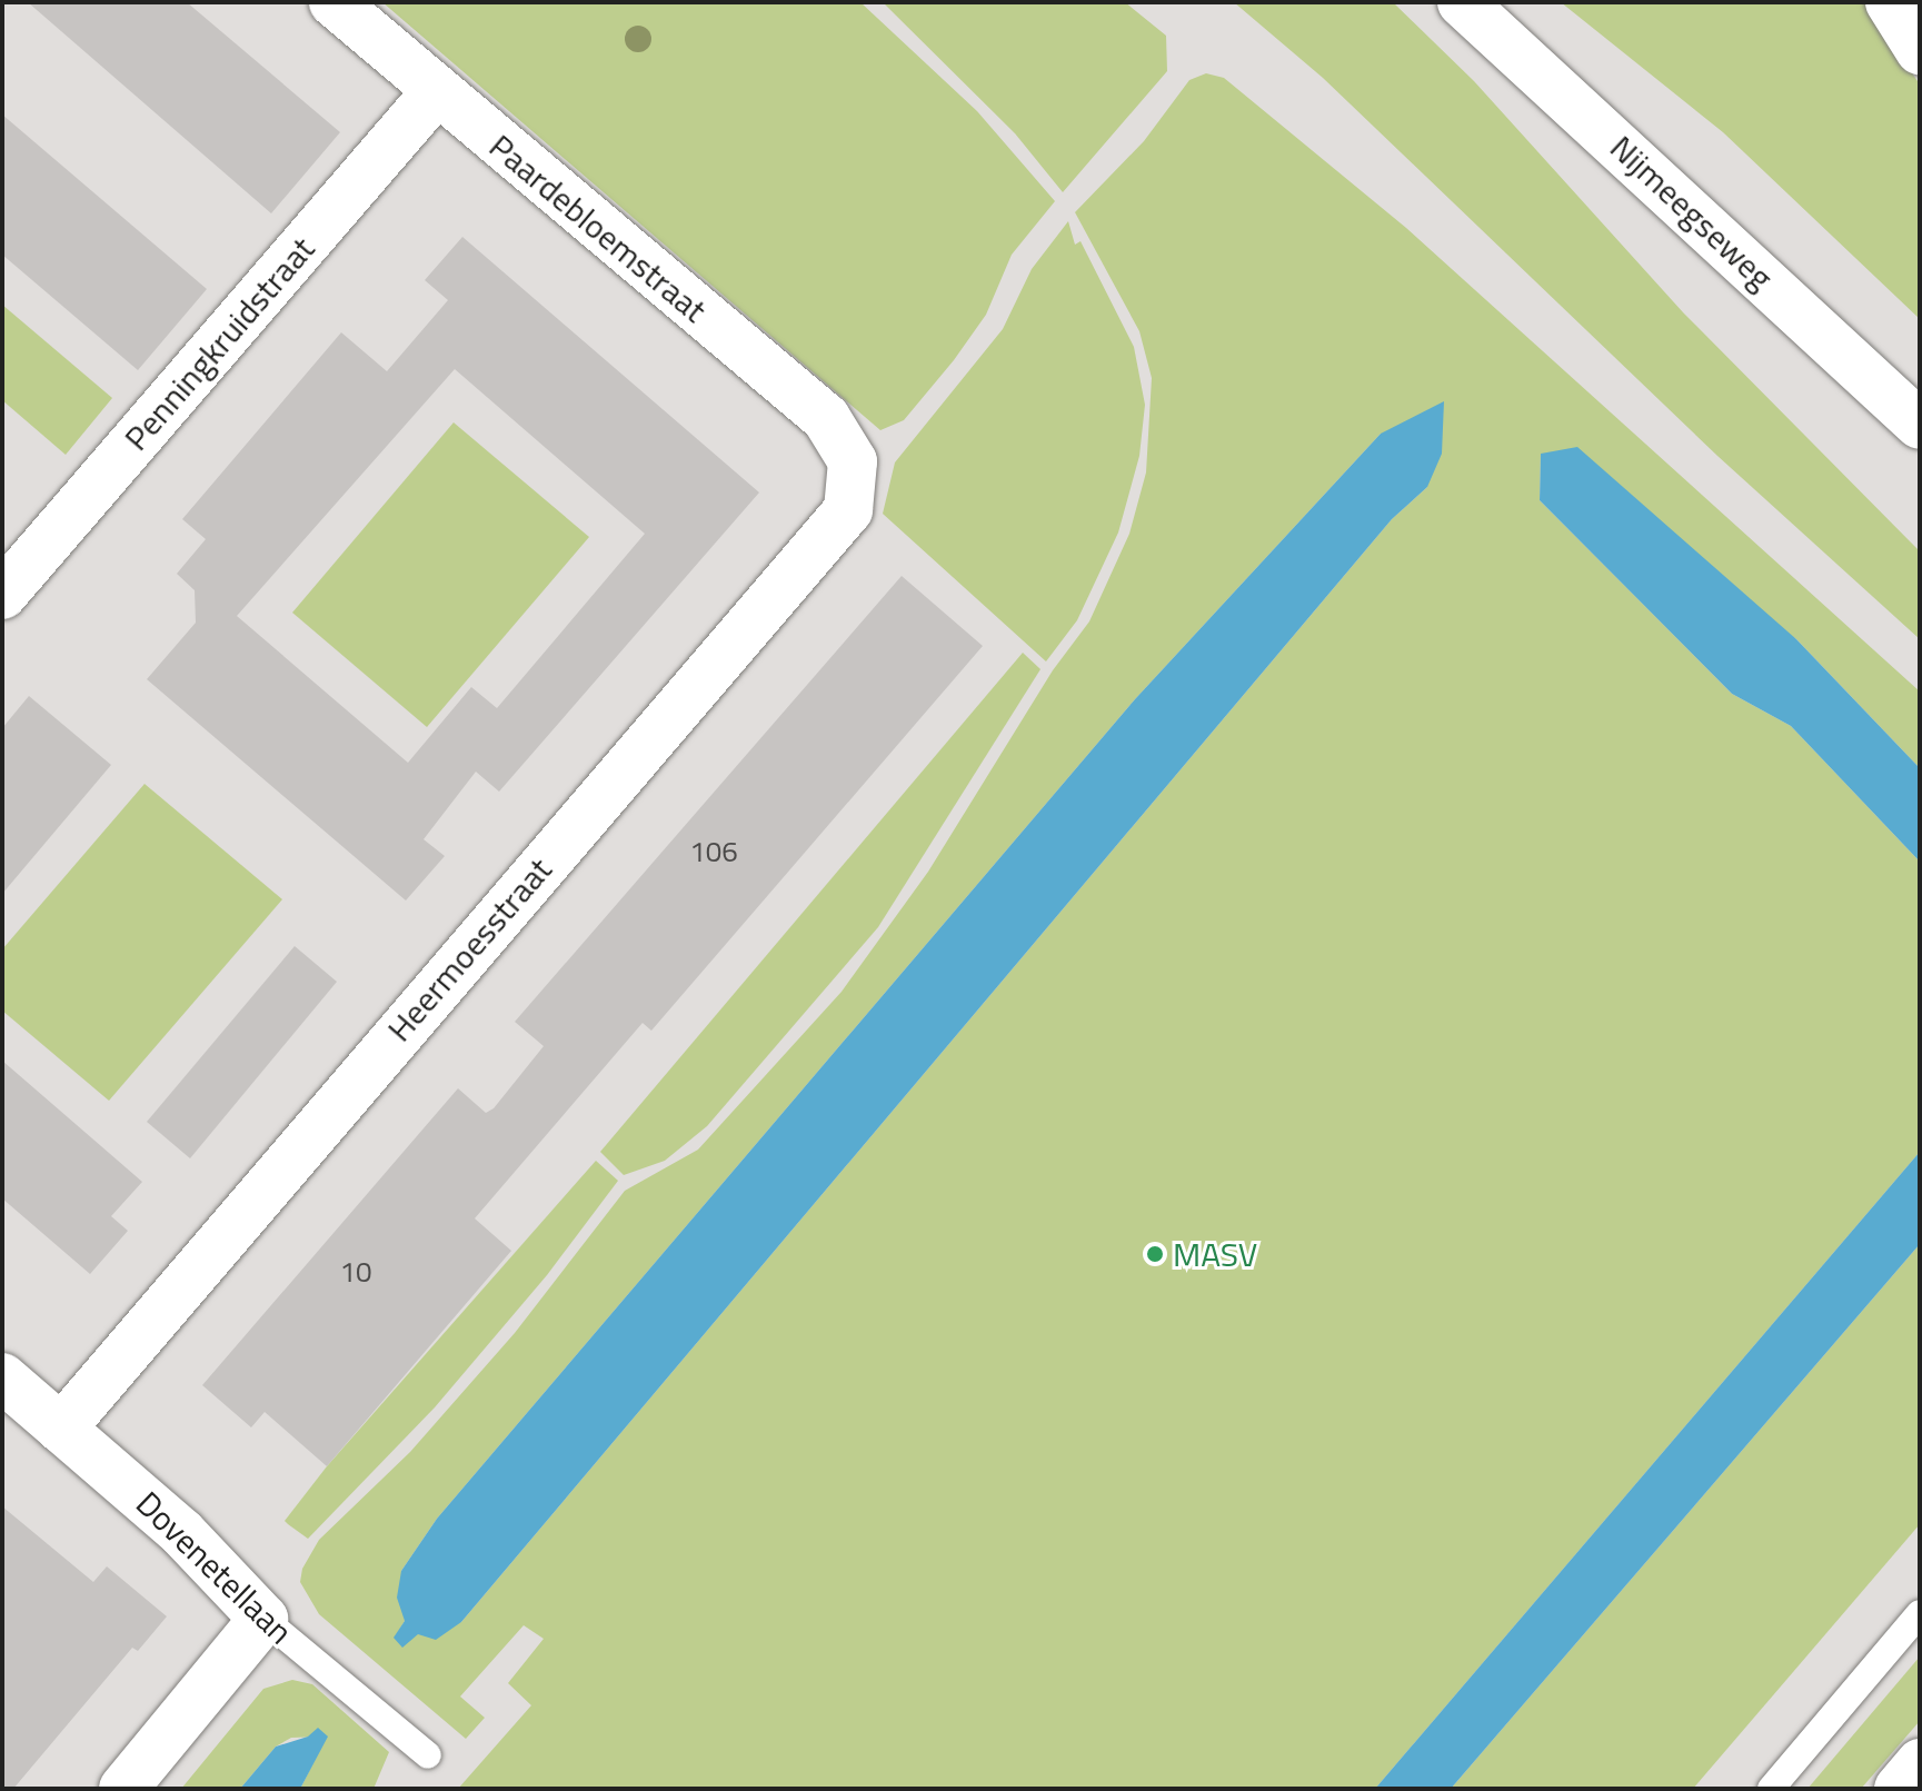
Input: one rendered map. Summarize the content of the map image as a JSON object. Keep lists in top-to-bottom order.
{
  "streets": {
    "street": [
      "Nijmeegseweg",
      "Paardebloemstraat",
      "Penningkruidstraat",
      "Heermoesstraat",
      "Dovenetellaan"
    ]
  },
  "crossings": [
    ["Paardebloemstraat", "Penningkruidstraat"],
    ["Paardebloemstraat", "Heermoesstraat"],
    ["Heermoesstraat", "Dovenetellaan"]
  ],
  "places": ["MASV"],
  "house_numbers": ["106", "10"]
}
